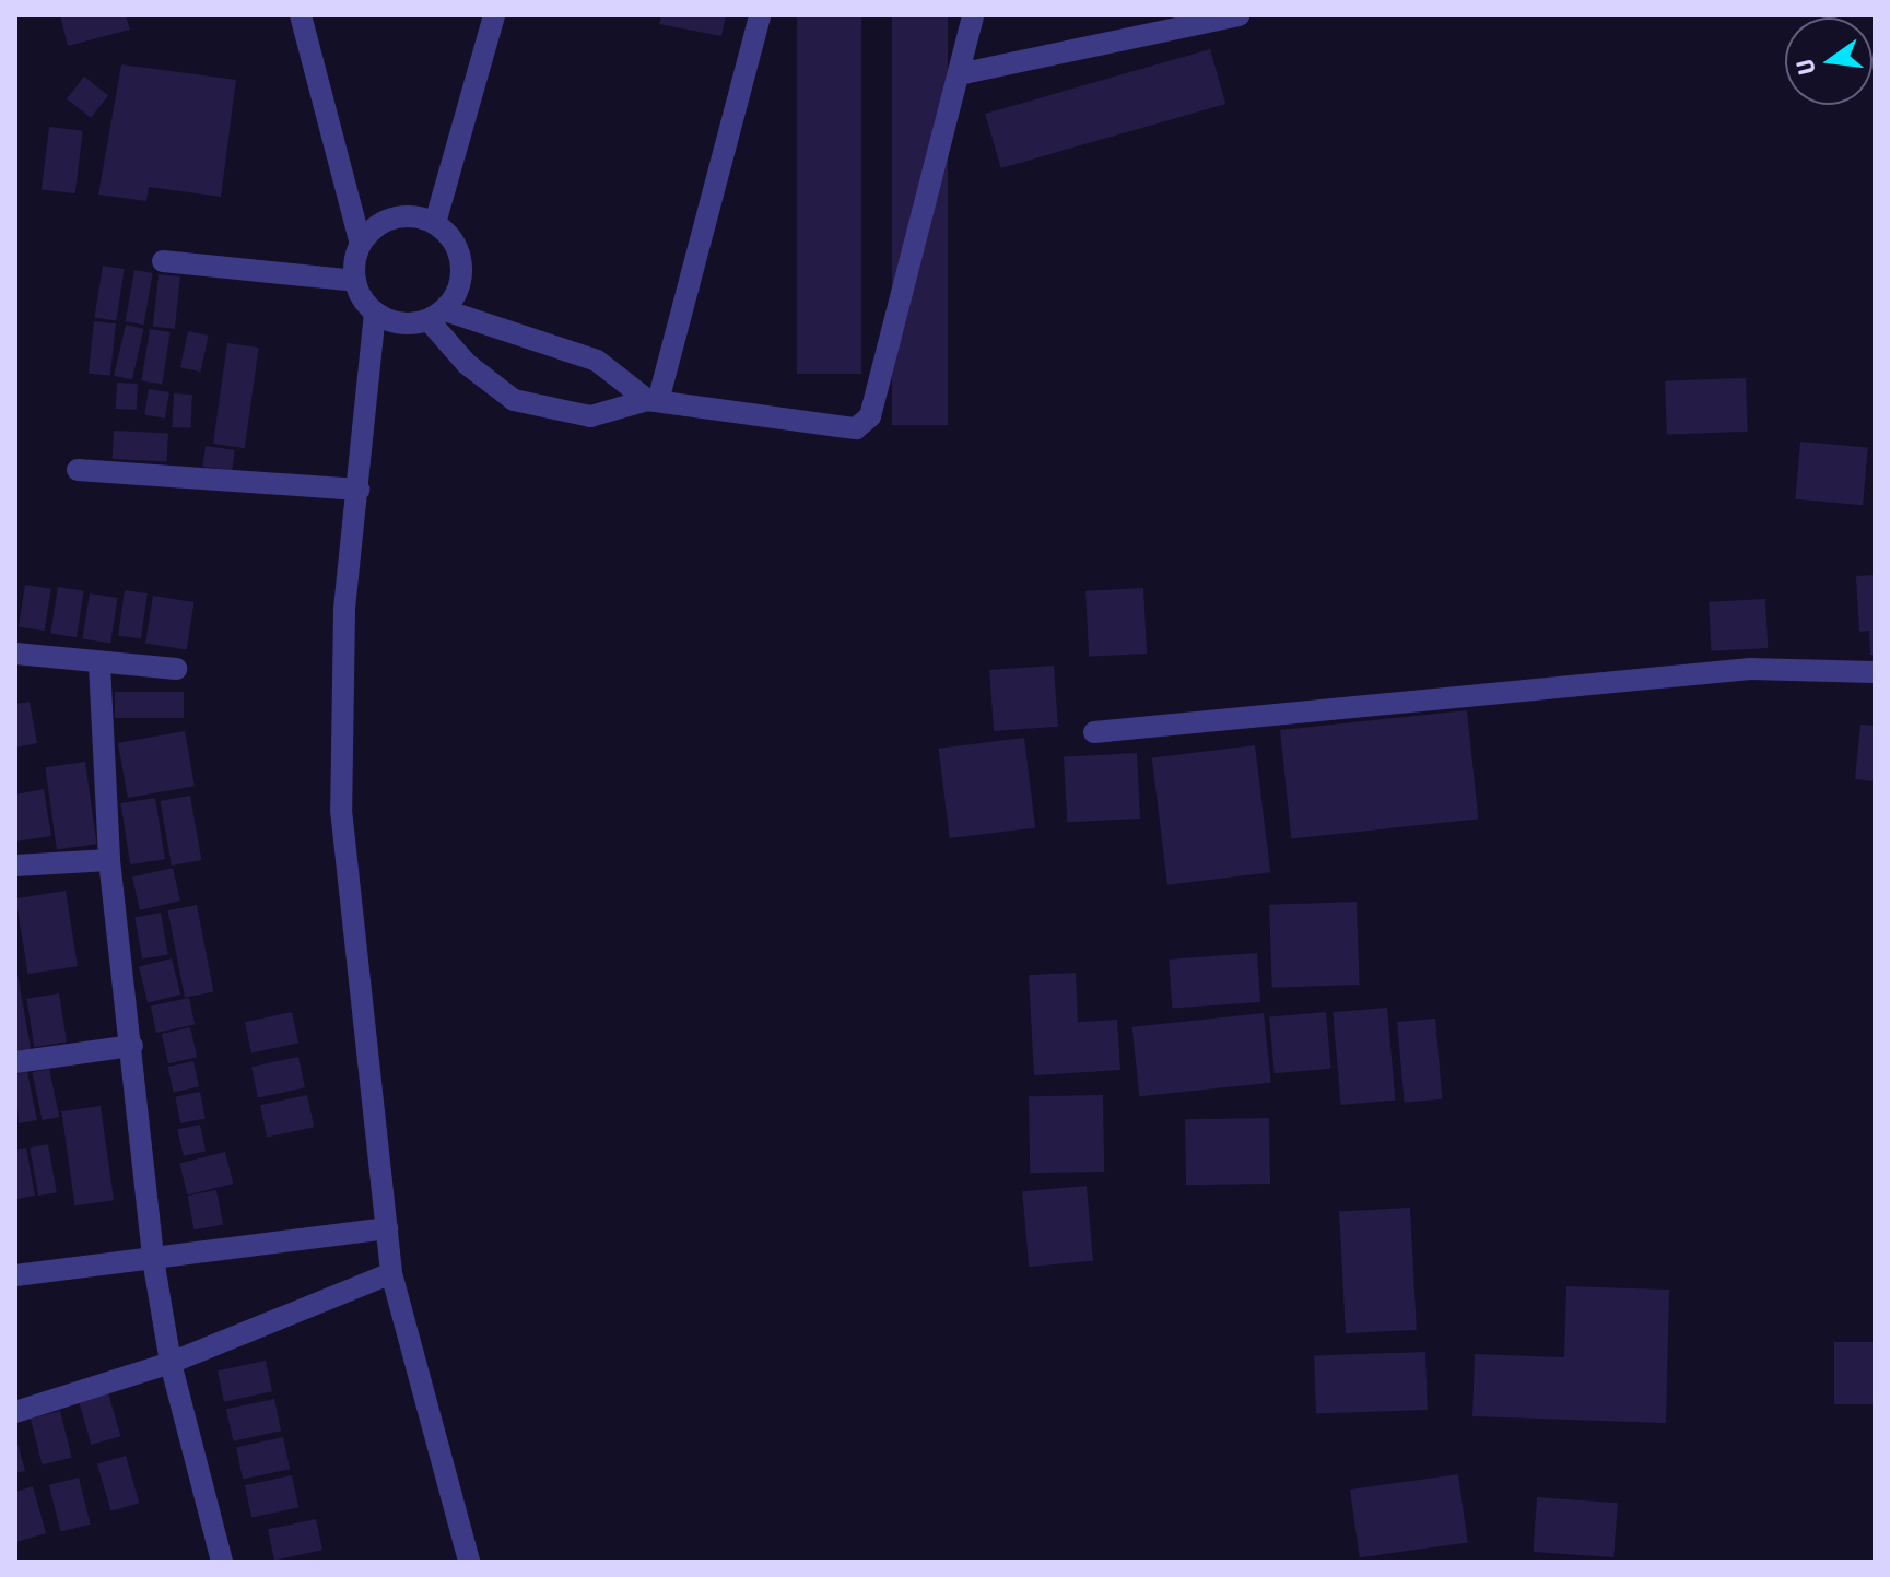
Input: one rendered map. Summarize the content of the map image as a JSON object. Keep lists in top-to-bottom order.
{
  "north": "left"
}
